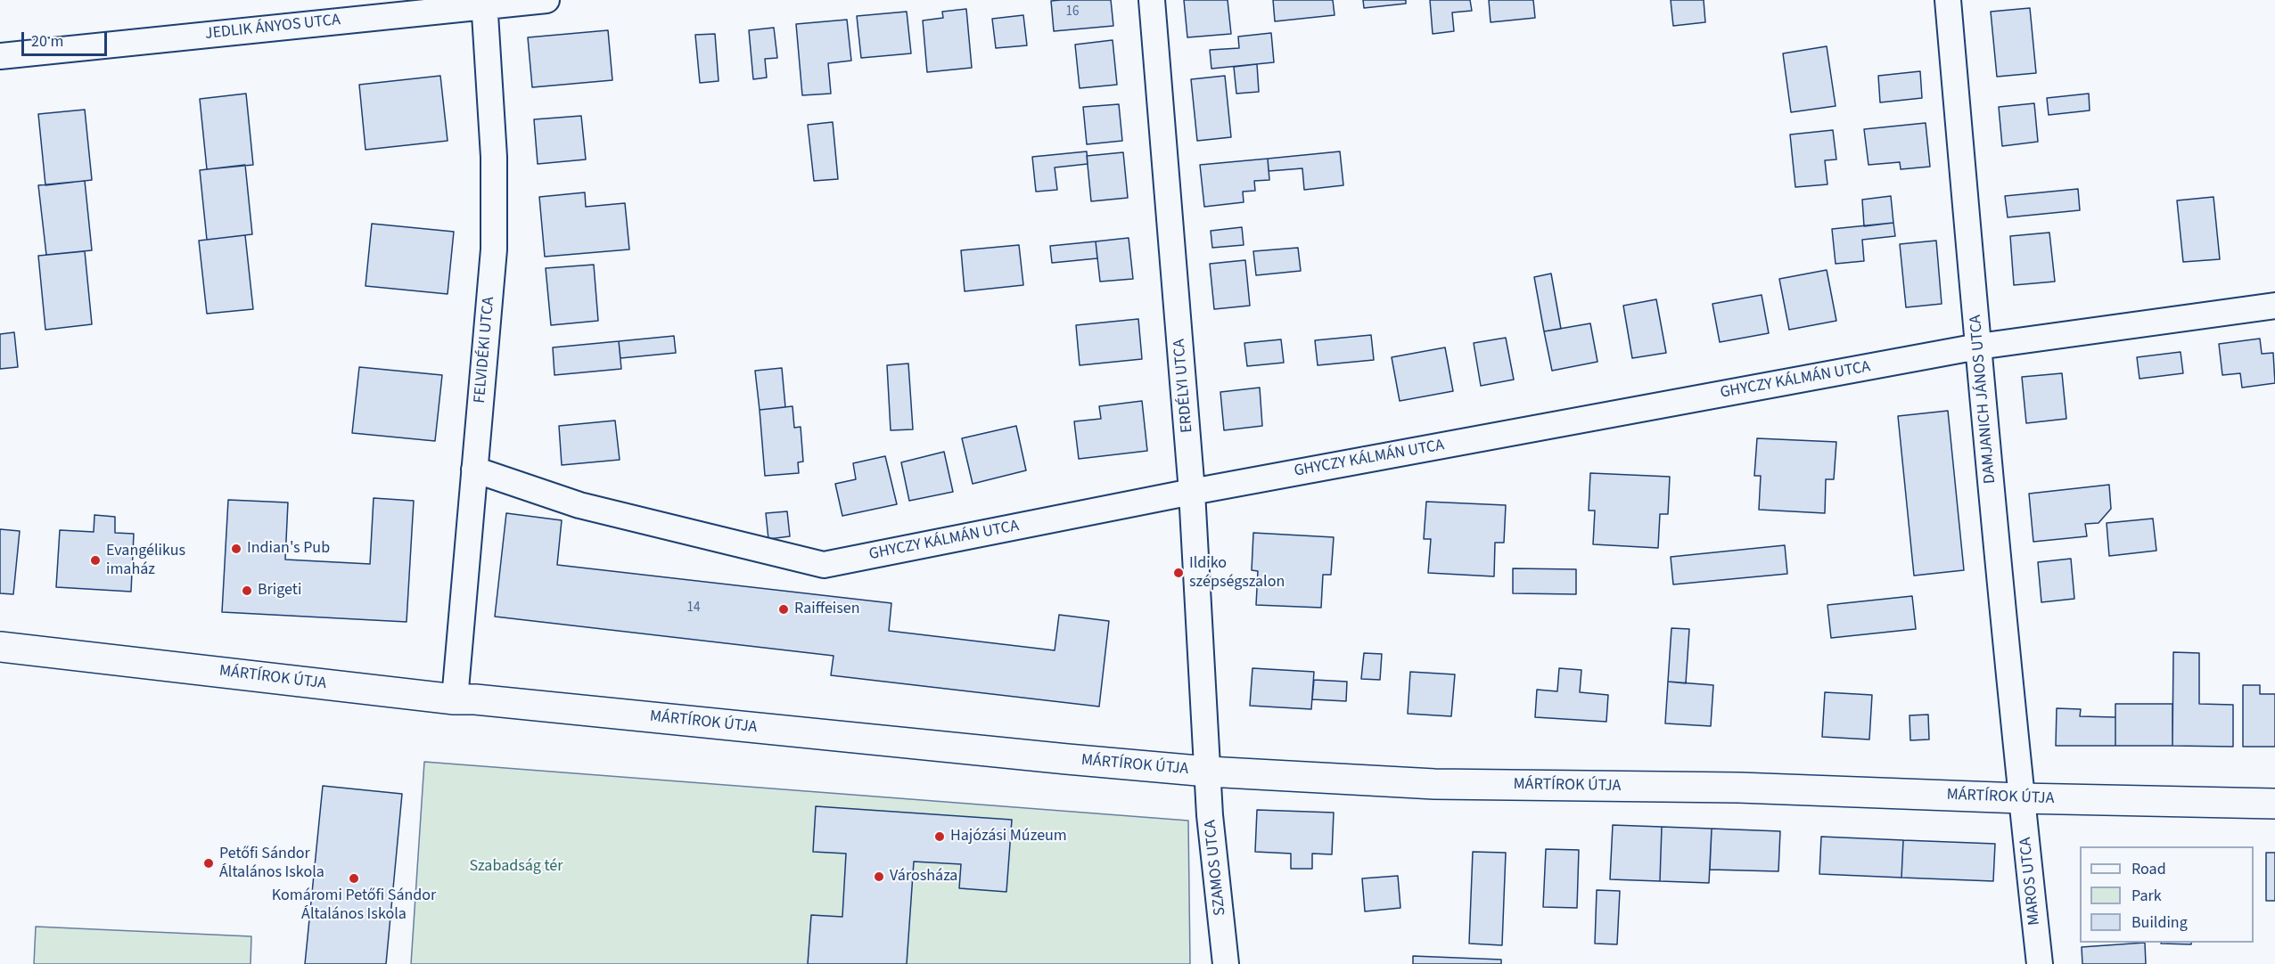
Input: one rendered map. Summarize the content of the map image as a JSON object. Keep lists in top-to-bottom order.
{
  "streets": {
    "main road": ["MÁRTÍROK ÚTJA"],
    "street": [
      "JEDLIK ÁNYOS UTCA",
      "FELVIDÉKI UTCA",
      "GHYCZY KÁLMÁN UTCA",
      "ERDÉLYI UTCA",
      "DAMJANICH JÁNOS UTCA",
      "SZAMOS UTCA",
      "MAROS UTCA"
    ]
  },
  "crossings": [
    ["JEDLIK ÁNYOS UTCA", "FELVIDÉKI UTCA"],
    ["FELVIDÉKI UTCA", "GHYCZY KÁLMÁN UTCA"],
    ["FELVIDÉKI UTCA", "MÁRTÍROK ÚTJA"],
    ["GHYCZY KÁLMÁN UTCA", "ERDÉLYI UTCA"],
    ["GHYCZY KÁLMÁN UTCA", "DAMJANICH JÁNOS UTCA"],
    ["ERDÉLYI UTCA", "MÁRTÍROK ÚTJA"],
    ["ERDÉLYI UTCA", "SZAMOS UTCA"],
    ["DAMJANICH JÁNOS UTCA", "MÁRTÍROK ÚTJA"],
    ["DAMJANICH JÁNOS UTCA", "MAROS UTCA"],
    ["MÁRTÍROK ÚTJA", "SZAMOS UTCA"],
    ["MÁRTÍROK ÚTJA", "MAROS UTCA"]
  ],
  "parks": ["Szabadság tér"],
  "places": [
    "Indian's Pub",
    "Evangélikus imaház",
    "Ildiko szépségszalon",
    "Brigeti",
    "Raiffeisen",
    "Hajózási Múzeum",
    "Petőfi Sándor Általános Iskola",
    "Városháza",
    "Komáromi Petőfi Sándor Általános Iskola"
  ],
  "house_numbers": ["16", "14"],
  "legend": ["Road", "Park", "Building"],
  "scale_bar": "20 m"
}
